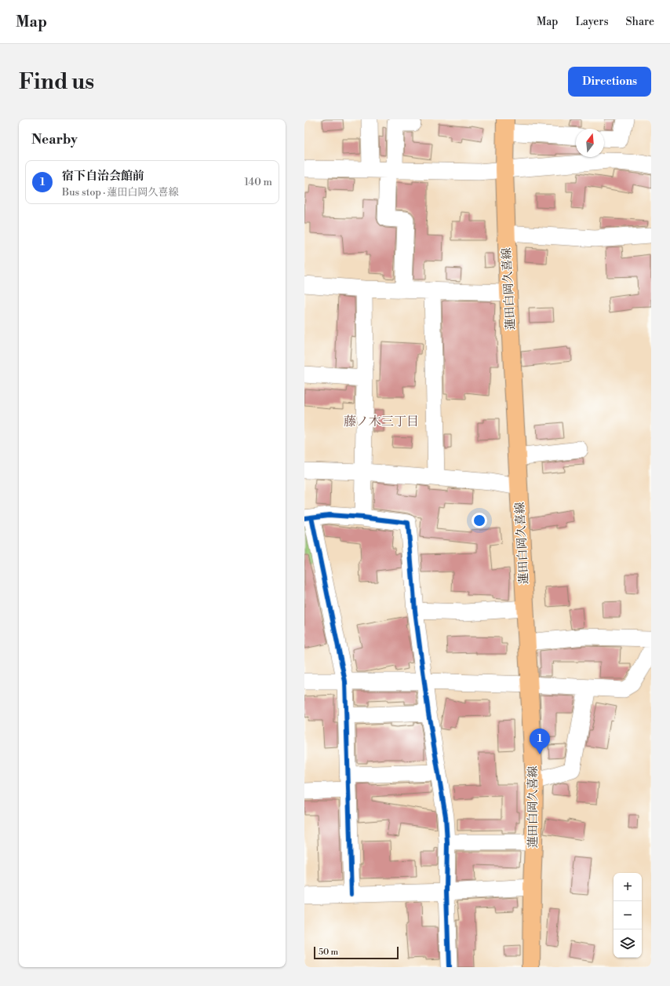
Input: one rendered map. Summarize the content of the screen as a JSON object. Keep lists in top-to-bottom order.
{
  "streets": {
    "main road": ["蓮田白岡久喜線"]
  },
  "districts": ["藤ノ木三丁目"],
  "scale_bar": "50 m",
  "north": "top",
  "page": {
    "header": "Map",
    "nav": ["Map", "Layers", "Share"],
    "buttons": "Directions",
    "title": "Find us",
    "heading": "Nearby",
    "list": [
      {
        "mark": "1",
        "name": "宿下自治会館前",
        "note": "Bus stop · 蓮田白岡久喜線",
        "value": "140 m"
      }
    ],
    "pins": "1",
    "map_buttons": ["+", "−"],
    "scale": "50 m"
  }
}
